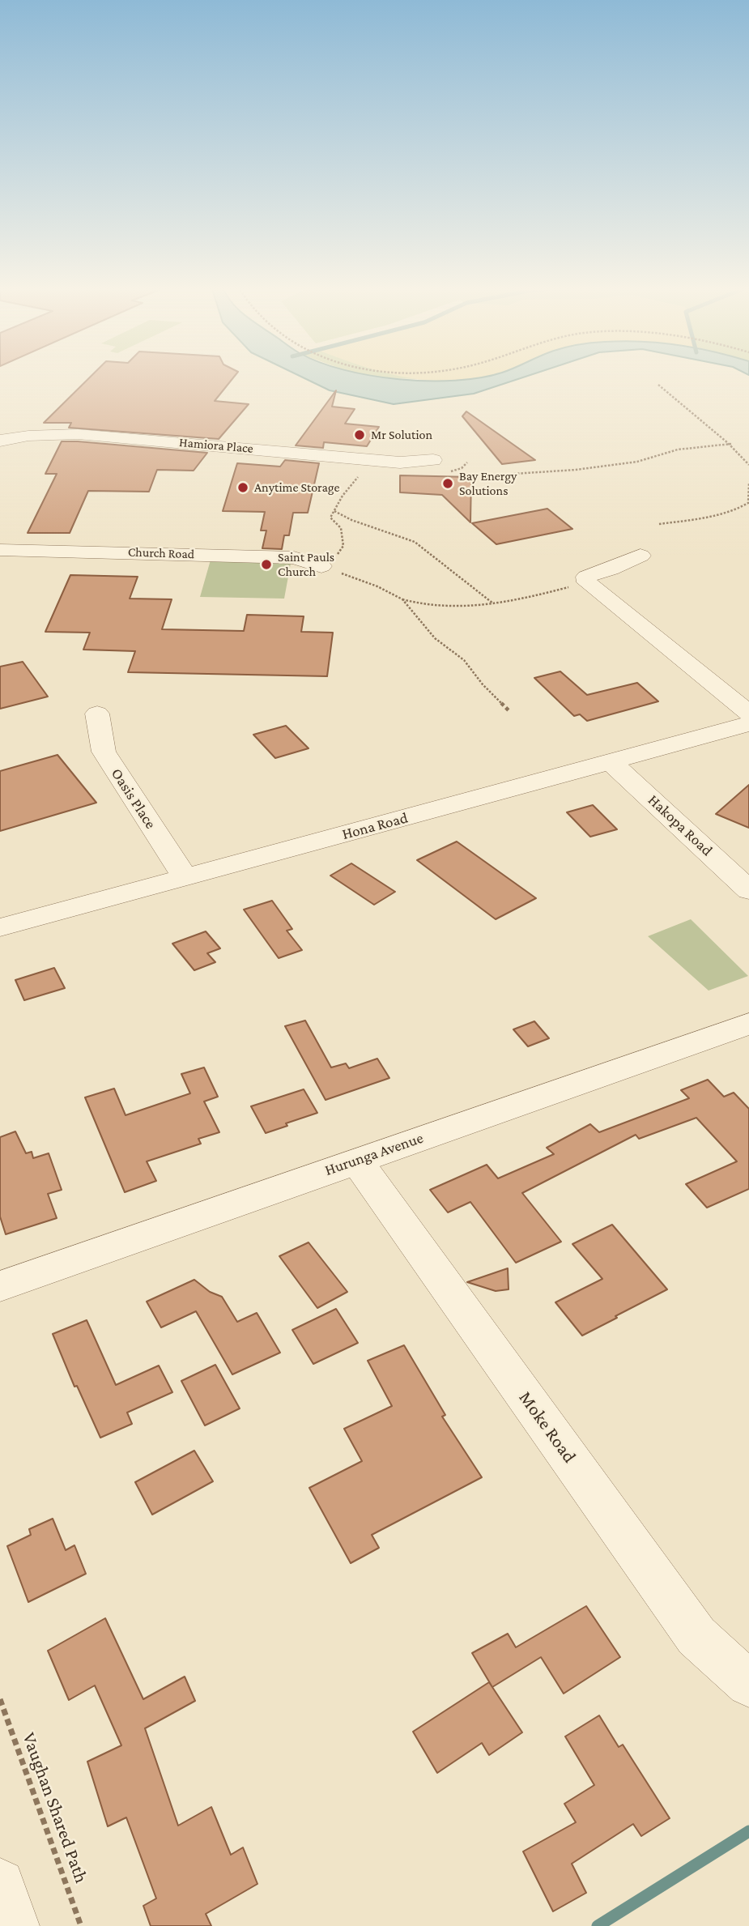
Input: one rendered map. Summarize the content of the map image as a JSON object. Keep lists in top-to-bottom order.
{
  "streets": {
    "street": [
      "Hamiora Place",
      "Church Road",
      "Oasis Place",
      "Hakopa Road",
      "Hona Road",
      "Hurunga Avenue",
      "Moke Road"
    ],
    "path": ["Vaughan Shared Path"]
  },
  "crossings": [
    ["Oasis Place", "Hona Road"],
    ["Hakopa Road", "Hona Road"],
    ["Hurunga Avenue", "Moke Road"]
  ],
  "places": [
    "Mr Solution",
    "Bay Energy Solutions",
    "Anytime Storage",
    "Saint Pauls Church"
  ]
}
